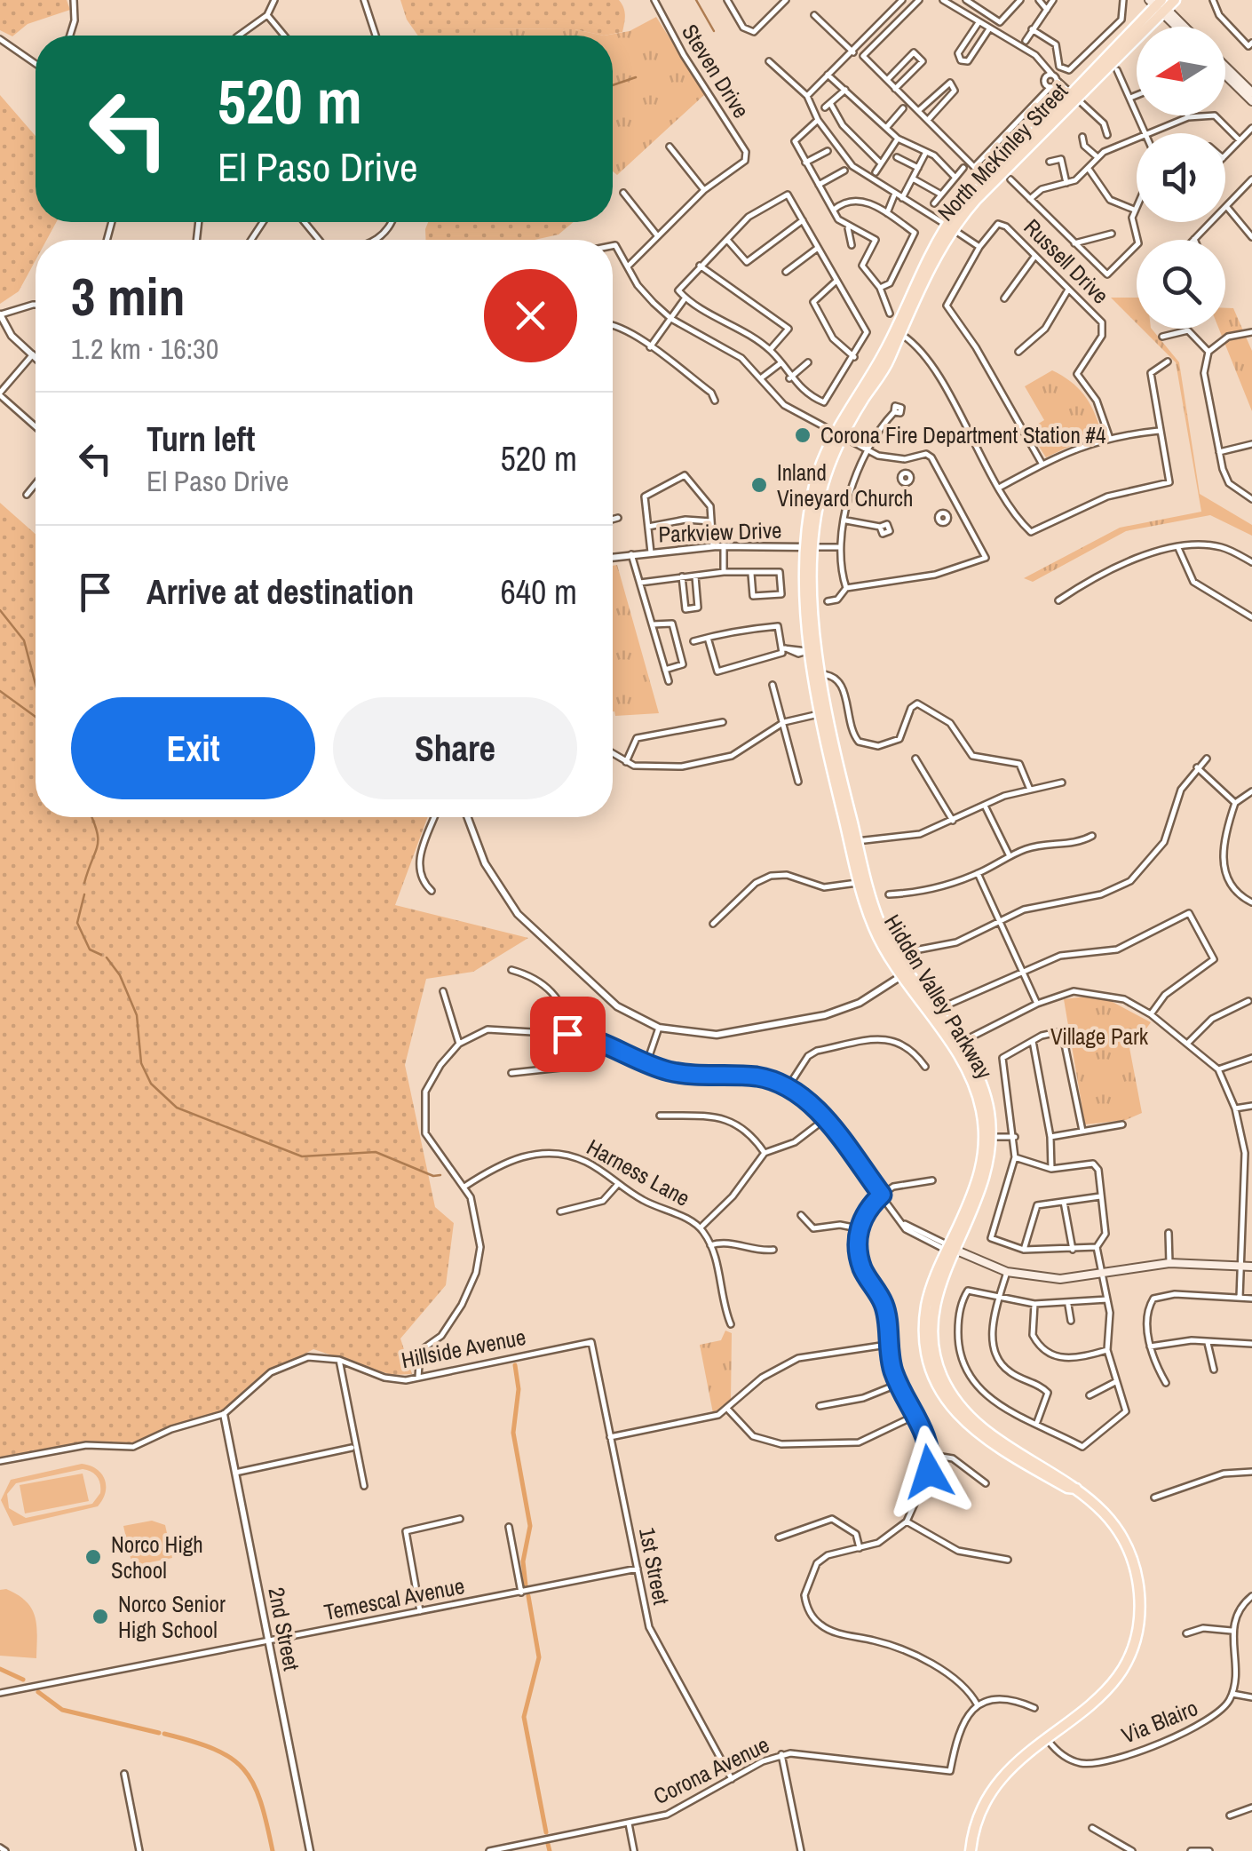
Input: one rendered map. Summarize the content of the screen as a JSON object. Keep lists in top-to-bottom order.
{
  "streets": {
    "main road": ["North McKinley Street", "Hidden Valley Parkway"],
    "street": [
      "Steven Drive",
      "Russell Drive",
      "Parkview Drive",
      "Harness Lane",
      "Hillside Avenue",
      "1st Street",
      "Temescal Avenue",
      "2nd Street",
      "Via Blairo",
      "Corona Avenue"
    ]
  },
  "crossings": [
    ["North McKinley Street", "Parkview Drive"],
    ["North McKinley Street", "Hidden Valley Parkway"],
    ["Parkview Drive", "Hidden Valley Parkway"],
    ["Hidden Valley Parkway", "Via Blairo"],
    ["Hillside Avenue", "1st Street"],
    ["Hillside Avenue", "2nd Street"],
    ["1st Street", "Temescal Avenue"],
    ["1st Street", "Corona Avenue"],
    ["Temescal Avenue", "2nd Street"]
  ],
  "parks": ["Village Park"],
  "places": [
    "Corona Fire Department Station #4",
    "Inland Vineyard Church",
    "Norco High School",
    "Norco Senior High School"
  ],
  "north": "left",
  "page": {
    "turn": ["520 m", "El Paso Drive"],
    "heading": ["3 min", "1.2 km · 16:30"],
    "list": [
      {
        "name": "Turn left",
        "note": "El Paso Drive",
        "value": "520 m"
      },
      {
        "name": "Arrive at destination",
        "value": "640 m"
      }
    ],
    "buttons": ["Exit", "Share"]
  }
}
